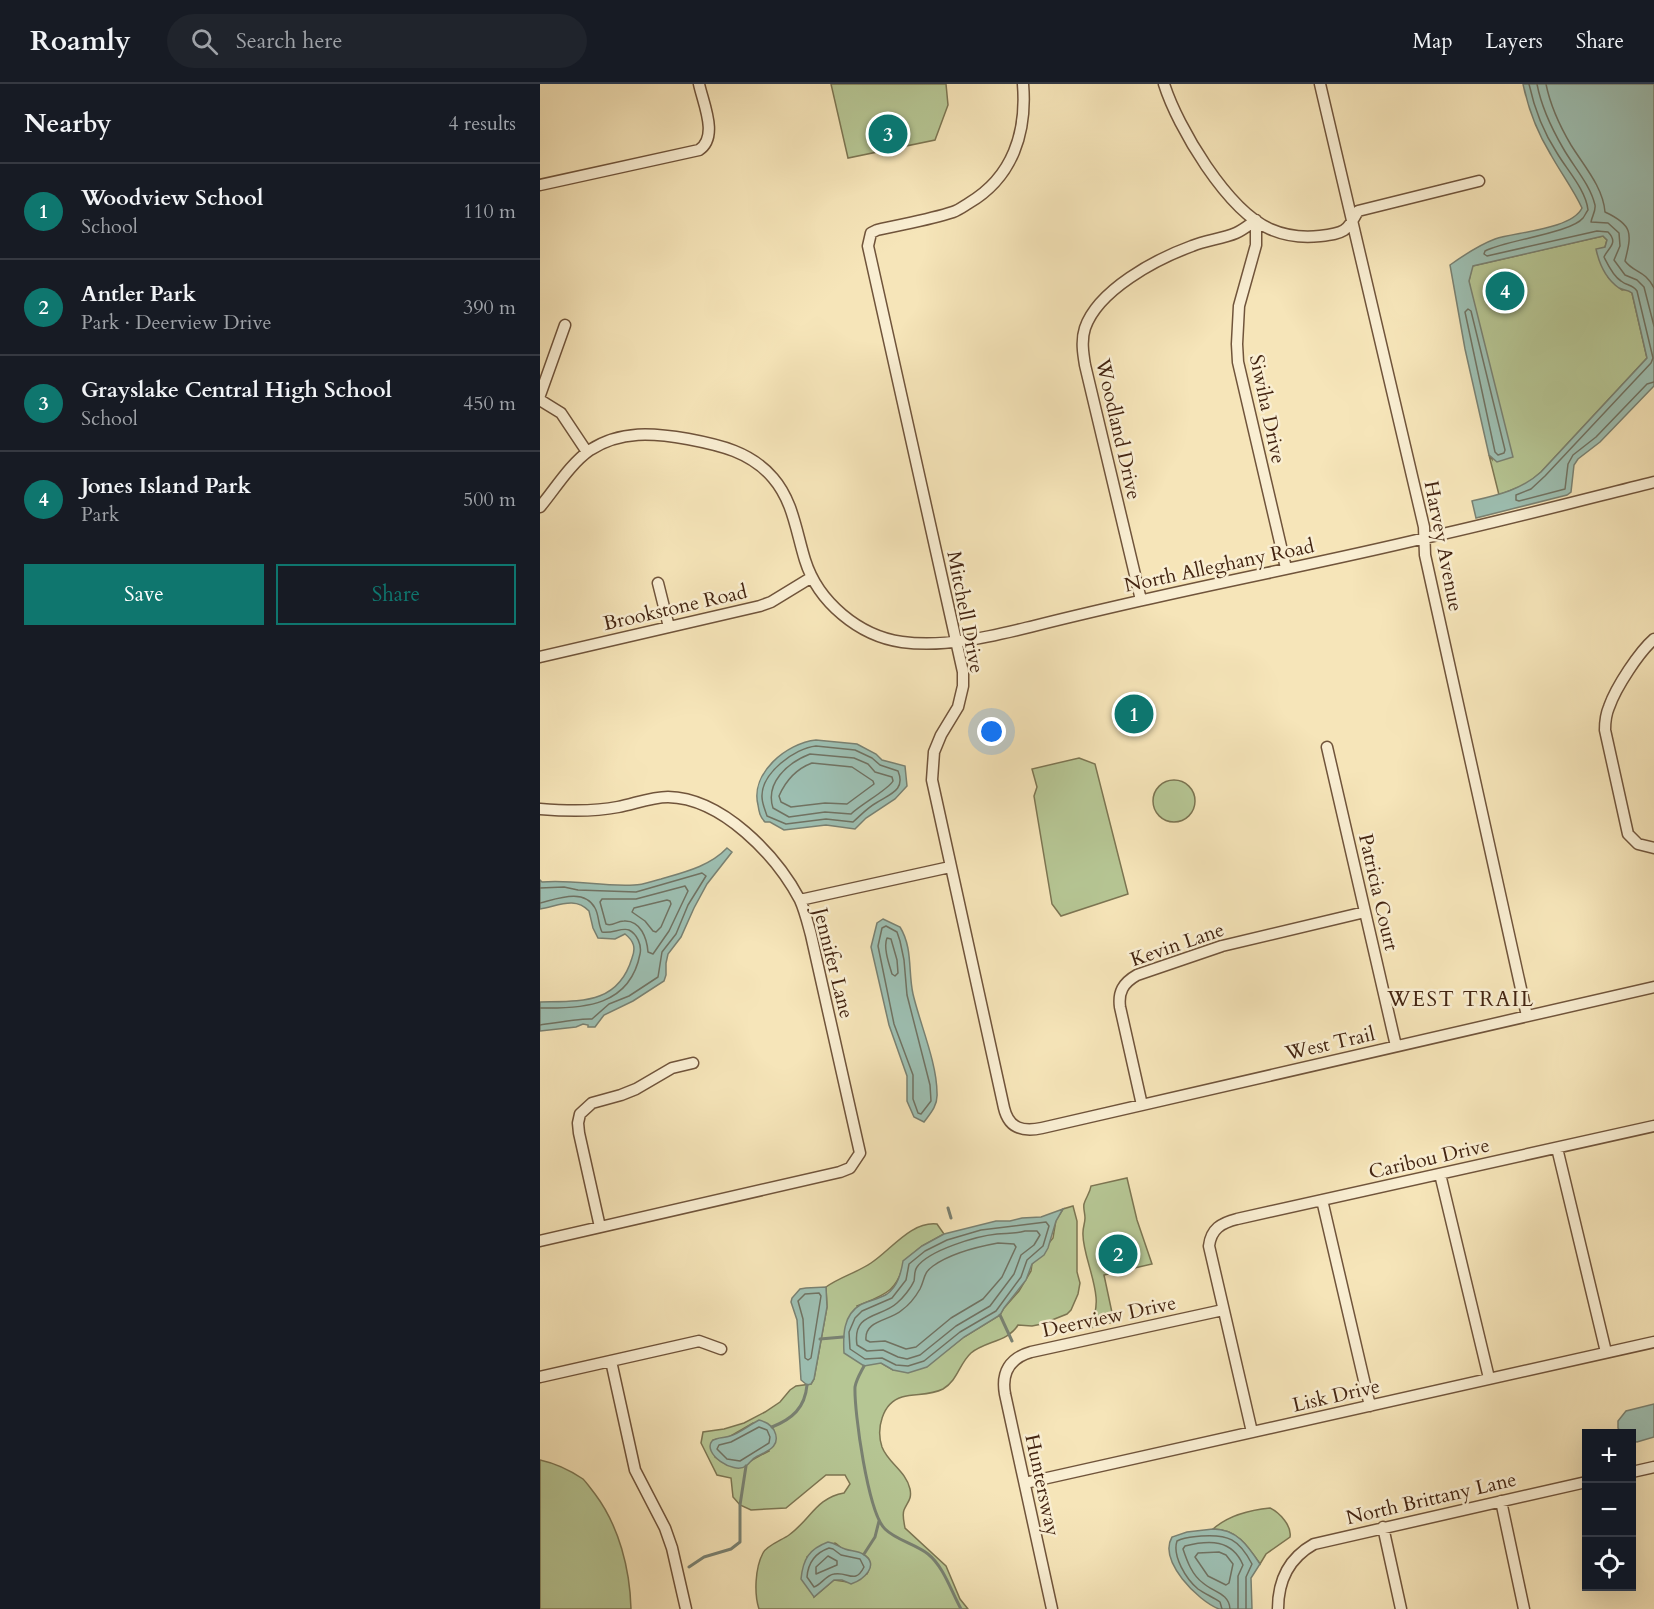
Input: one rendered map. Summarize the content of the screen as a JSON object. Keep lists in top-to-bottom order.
{
  "streets": {
    "street": [
      "Siwiha Drive",
      "Woodland Drive",
      "Harvey Avenue",
      "North Alleghany Road",
      "Brookstone Road",
      "Mitchell Drive",
      "Patricia Court",
      "Kevin Lane",
      "Jennifer Lane",
      "West Trail",
      "Caribou Drive",
      "Deerview Drive",
      "Lisk Drive",
      "Huntersway",
      "North Brittany Lane"
    ]
  },
  "crossings": [
    ["Siwiha Drive", "Woodland Drive"],
    ["Siwiha Drive", "North Alleghany Road"],
    ["Woodland Drive", "North Alleghany Road"],
    ["Harvey Avenue", "North Alleghany Road"],
    ["Harvey Avenue", "West Trail"],
    ["North Alleghany Road", "Brookstone Road"],
    ["North Alleghany Road", "Mitchell Drive"],
    ["Mitchell Drive", "West Trail"],
    ["Patricia Court", "Kevin Lane"],
    ["Patricia Court", "West Trail"],
    ["Kevin Lane", "West Trail"],
    ["Caribou Drive", "Deerview Drive"],
    ["Deerview Drive", "Huntersway"],
    ["Lisk Drive", "Huntersway"]
  ],
  "districts": ["WEST TRAIL"],
  "page": {
    "header": "Roamly",
    "search": "Search here",
    "nav": ["Map", "Layers", "Share"],
    "heading": ["Nearby", "4 results"],
    "pins": [
      "3",
      "4",
      "1",
      "2"
    ],
    "list": [
      {
        "mark": "1",
        "name": "Woodview School",
        "note": "School",
        "value": "110 m"
      },
      {
        "mark": "2",
        "name": "Antler Park",
        "note": "Park · Deerview Drive",
        "value": "390 m"
      },
      {
        "mark": "3",
        "name": "Grayslake Central High School",
        "note": "School",
        "value": "450 m"
      },
      {
        "mark": "4",
        "name": "Jones Island Park",
        "note": "Park",
        "value": "500 m"
      }
    ],
    "buttons": ["Save", "Share"],
    "map_buttons": ["+", "−"]
  }
}
